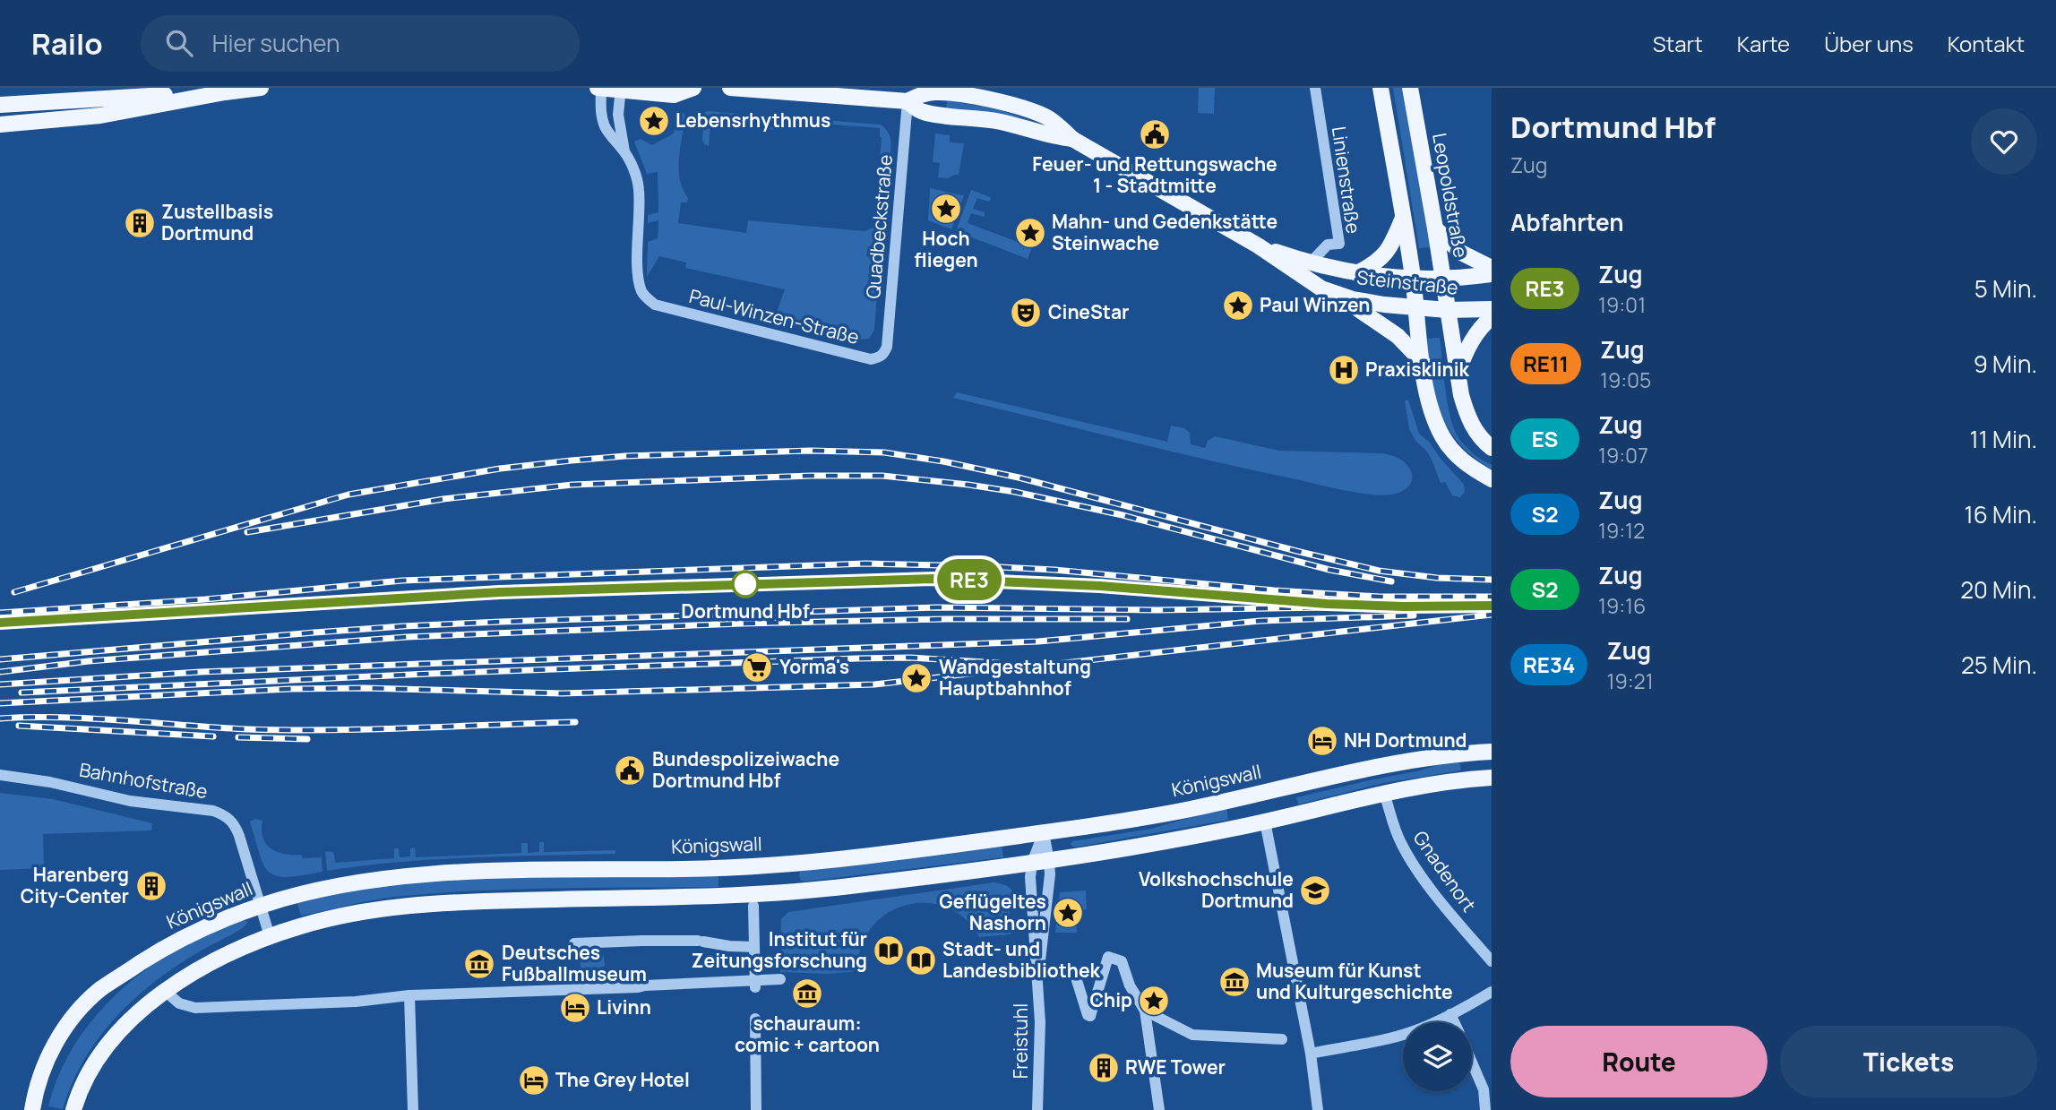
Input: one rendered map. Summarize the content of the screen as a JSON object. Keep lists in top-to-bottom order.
{
  "streets": {
    "main road": ["Leopoldstraße", "Steinstraße", "Königswall"],
    "street": [
      "Linienstraße",
      "Quadbeckstraße",
      "Paul-Winzen-Straße",
      "Bahnhofstraße",
      "Gnadenort",
      "Freistuhl"
    ]
  },
  "crossings": [
    ["Linienstraße", "Steinstraße"],
    ["Leopoldstraße", "Steinstraße"],
    ["Quadbeckstraße", "Steinstraße"],
    ["Quadbeckstraße", "Paul-Winzen-Straße"],
    ["Bahnhofstraße", "Königswall"],
    ["Königswall", "Freistuhl"]
  ],
  "places": {
    "place": [
      "Lebensrhythmus",
      "Hoch fliegen",
      "Mahn- und Gedenkstätte Steinwache",
      "Paul Winzen",
      "Wandgestaltung Hauptbahnhof",
      "Geflügeltes Nashorn",
      "Chip"
    ],
    "public building": ["Feuer- und Rettungswache 1 - Stadtmitte", "Bundespolizeiwache Dortmund Hbf"],
    "building": ["Zustellbasis Dortmund", "Harenberg City-Center", "RWE Tower"],
    "theatre": ["CineStar"],
    "hospital": ["Praxisklinik"],
    "other": ["Dortmund Hbf"],
    "supermarket": ["Yorma's"],
    "hotel": ["NH Dortmund", "Livinn", "The Grey Hotel"],
    "school or university": ["Volkshochschule Dortmund"],
    "library": ["Institut für Zeitungsforschung", "Stadt- und Landesbibliothek"],
    "museum": ["Deutsches Fußballmuseum", "Museum für Kunst und Kulturgeschichte", "schauraum: comic + cartoon"]
  },
  "page": {
    "header": "Railo",
    "search": "Hier suchen",
    "nav": [
      "Start",
      "Karte",
      "Über uns",
      "Kontakt"
    ],
    "on_map": "RE3",
    "heading": [
      ["Dortmund Hbf", "Zug"],
      "Abfahrten"
    ],
    "list": [
      {
        "mark": "RE3",
        "name": "Zug",
        "note": "19:01",
        "value": "5 Min."
      },
      {
        "mark": "RE11",
        "name": "Zug",
        "note": "19:05",
        "value": "9 Min."
      },
      {
        "mark": "ES",
        "name": "Zug",
        "note": "19:07",
        "value": "11 Min."
      },
      {
        "mark": "S2",
        "name": "Zug",
        "note": "19:12",
        "value": "16 Min."
      },
      {
        "mark": "S2",
        "name": "Zug",
        "note": "19:16",
        "value": "20 Min."
      },
      {
        "mark": "RE34",
        "name": "Zug",
        "note": "19:21",
        "value": "25 Min."
      }
    ],
    "buttons": ["Route", "Tickets"]
  }
}
